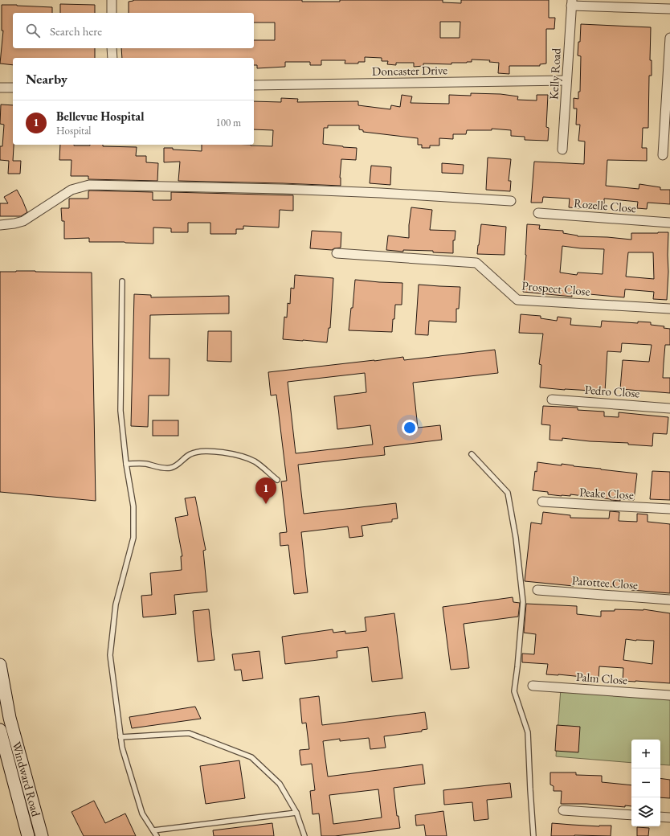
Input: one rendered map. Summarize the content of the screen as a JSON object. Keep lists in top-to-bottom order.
{
  "streets": {
    "main road": ["Windward Road"],
    "street": [
      "Doncaster Drive",
      "Kelly Road",
      "Rozelle Close",
      "Prospect Close",
      "Pedro Close",
      "Peake Close",
      "Parottee Close",
      "Palm Close"
    ]
  },
  "crossings": [
    ["Doncaster Drive", "Kelly Road"]
  ],
  "page": {
    "search": "Search here",
    "heading": "Nearby",
    "list": [
      {
        "mark": "1",
        "name": "Bellevue Hospital",
        "note": "Hospital",
        "value": "100 m"
      }
    ],
    "pins": "1",
    "map_buttons": ["+", "−"]
  }
}
